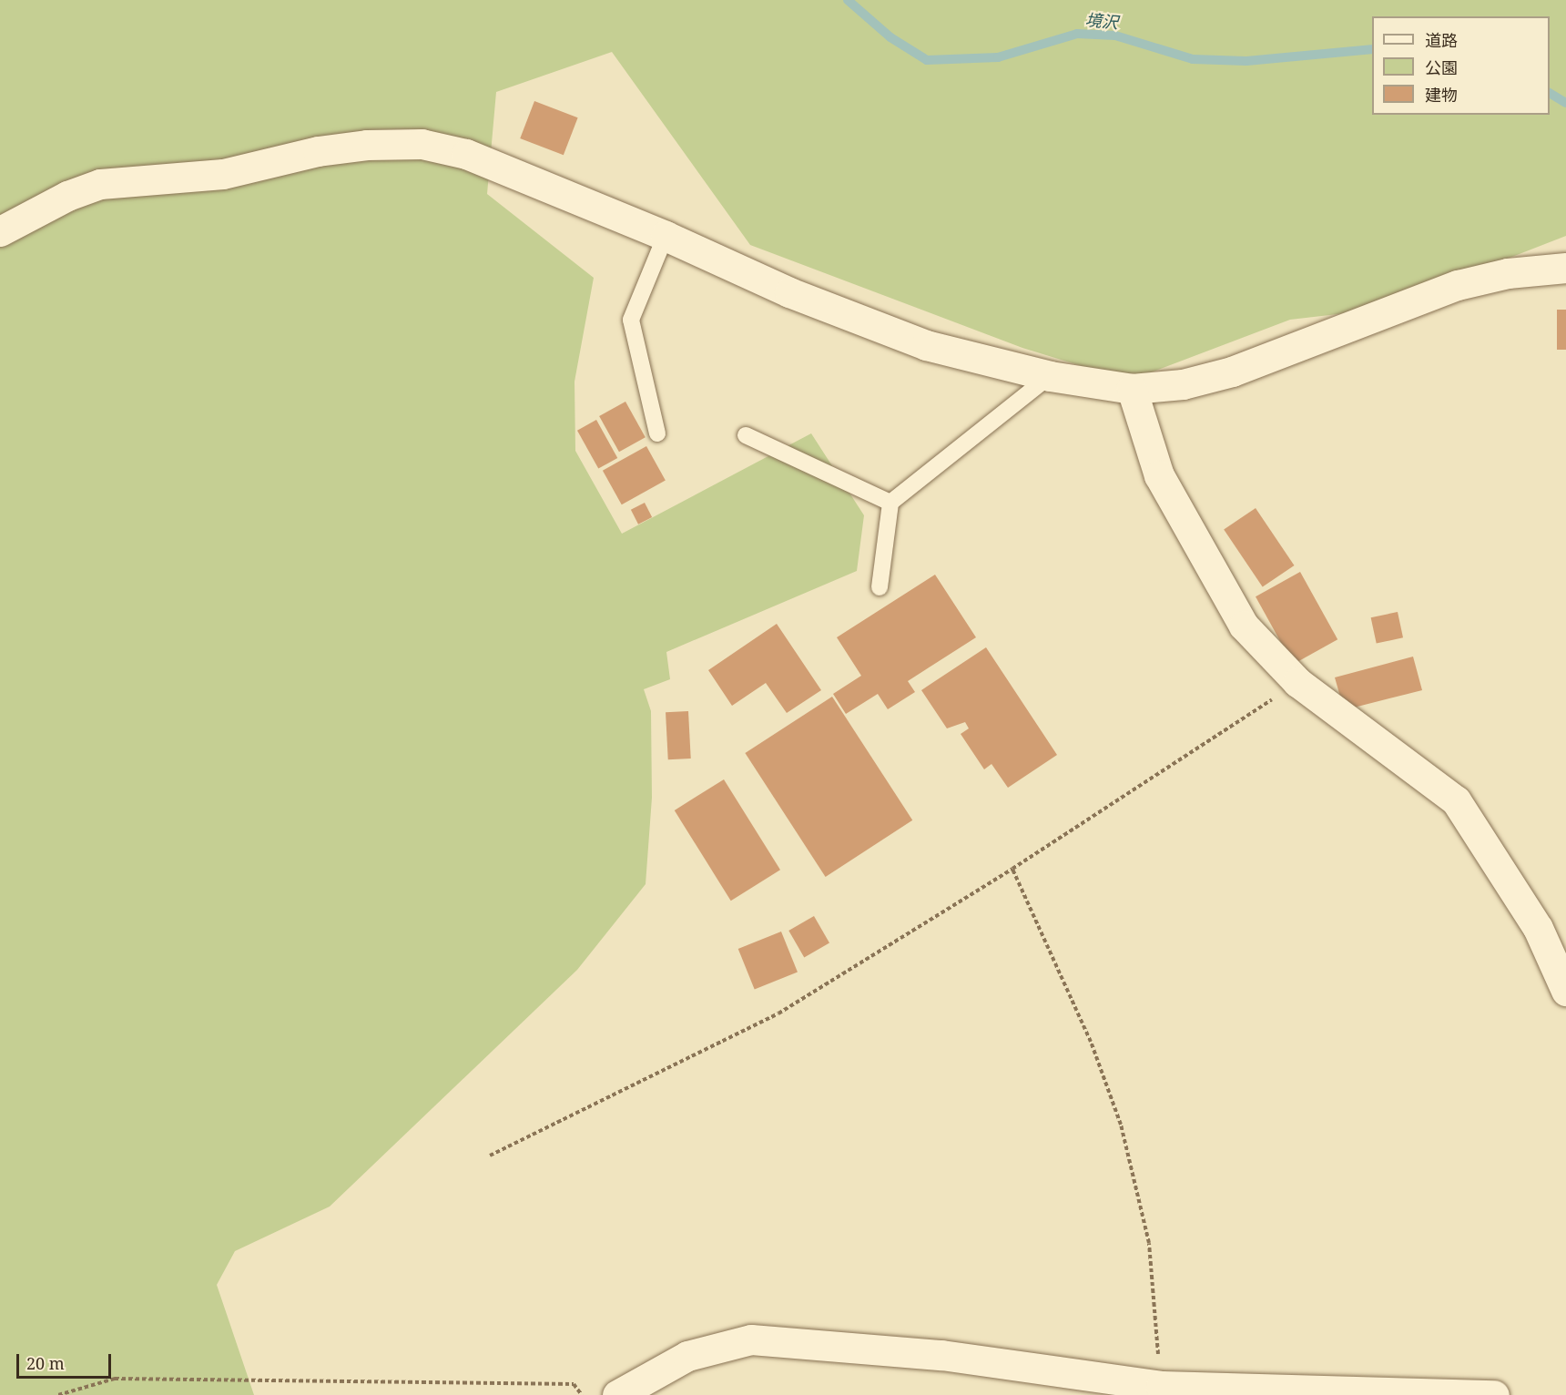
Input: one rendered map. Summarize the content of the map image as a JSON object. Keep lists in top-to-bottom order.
{
  "water": ["境沢"],
  "legend": ["道路", "公園", "建物"],
  "scale_bar": "20 m"
}
